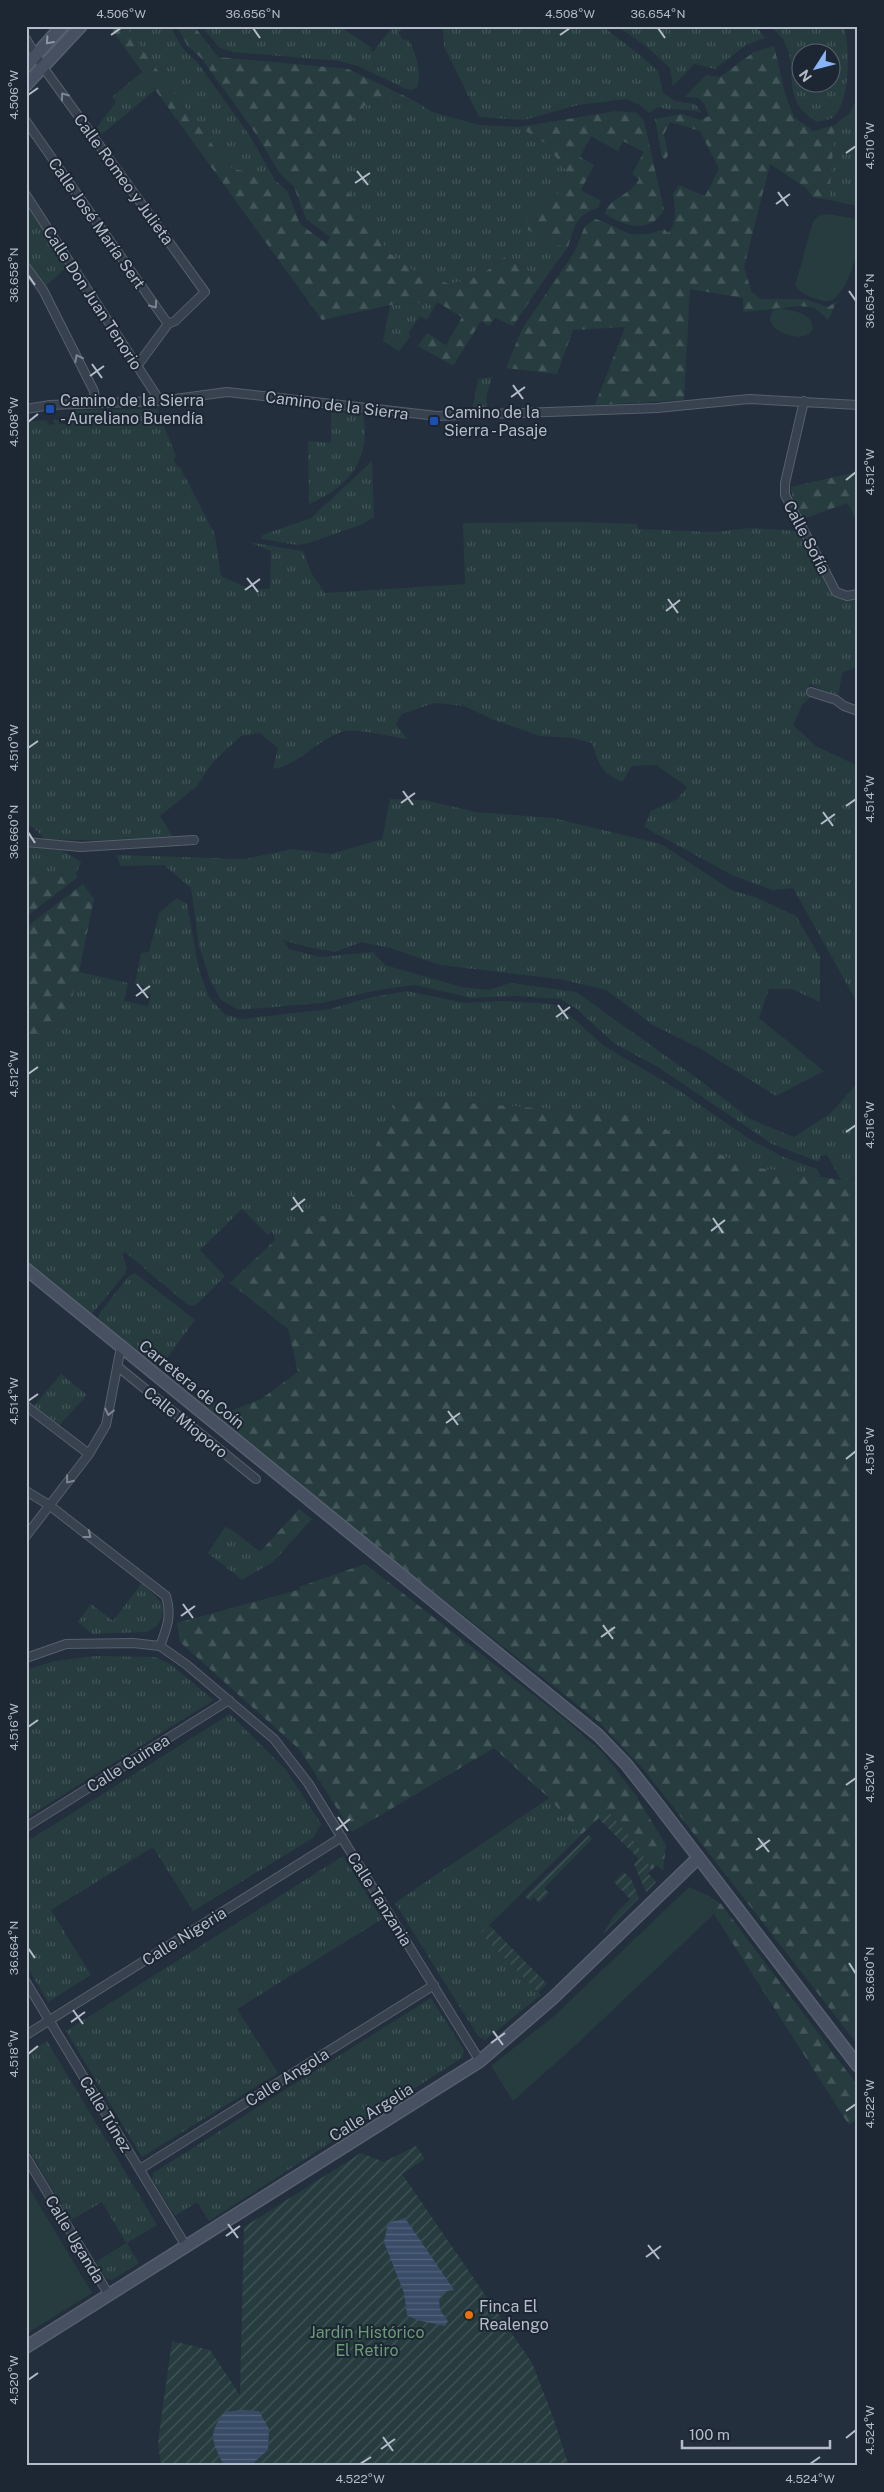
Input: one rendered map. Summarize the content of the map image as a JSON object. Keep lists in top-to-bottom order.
{
  "streets": {
    "street": [
      "Calle Romeo y Julieta",
      "Calle José María Sert",
      "Calle Don Juan Tenorio",
      "Camino de la Sierra",
      "Calle Sofía",
      "Carretera de Coín",
      "Calle Mioporo",
      "Calle Guinea",
      "Calle Tanzania",
      "Calle Nigeria",
      "Calle Angola",
      "Calle Argelia",
      "Calle Túnez",
      "Calle Uganda"
    ]
  },
  "crossings": [
    ["Calle Romeo y Julieta", "Calle José María Sert"],
    ["Calle Don Juan Tenorio", "Camino de la Sierra"],
    ["Camino de la Sierra", "Calle Sofía"],
    ["Carretera de Coín", "Calle Argelia"],
    ["Calle Guinea", "Calle Tanzania"],
    ["Calle Tanzania", "Calle Nigeria"],
    ["Calle Tanzania", "Calle Angola"],
    ["Calle Tanzania", "Calle Argelia"],
    ["Calle Nigeria", "Calle Túnez"],
    ["Calle Angola", "Calle Túnez"],
    ["Calle Argelia", "Calle Túnez"],
    ["Calle Argelia", "Calle Uganda"]
  ],
  "one_way": ["Calle Romeo y Julieta", "Calle José María Sert"],
  "parks": ["Jardín Histórico El Retiro"],
  "places": {
    "transit": ["Camino de la Sierra - Aureliano Buendía", "Camino de la Sierra - Pasaje"],
    "other": ["Finca El Realengo"]
  },
  "scale_bar": "100 m",
  "north": "bottom left",
  "coordinates": [
    "4.506°W",
    "36.656°N",
    "4.508°W",
    "36.654°N",
    "4.510°W",
    "36.658°N",
    "4.512°W",
    "4.514°W",
    "36.660°N",
    "4.516°W",
    "4.518°W",
    "4.520°W",
    "36.664°N",
    "4.522°W",
    "4.524°W"
  ]
}
